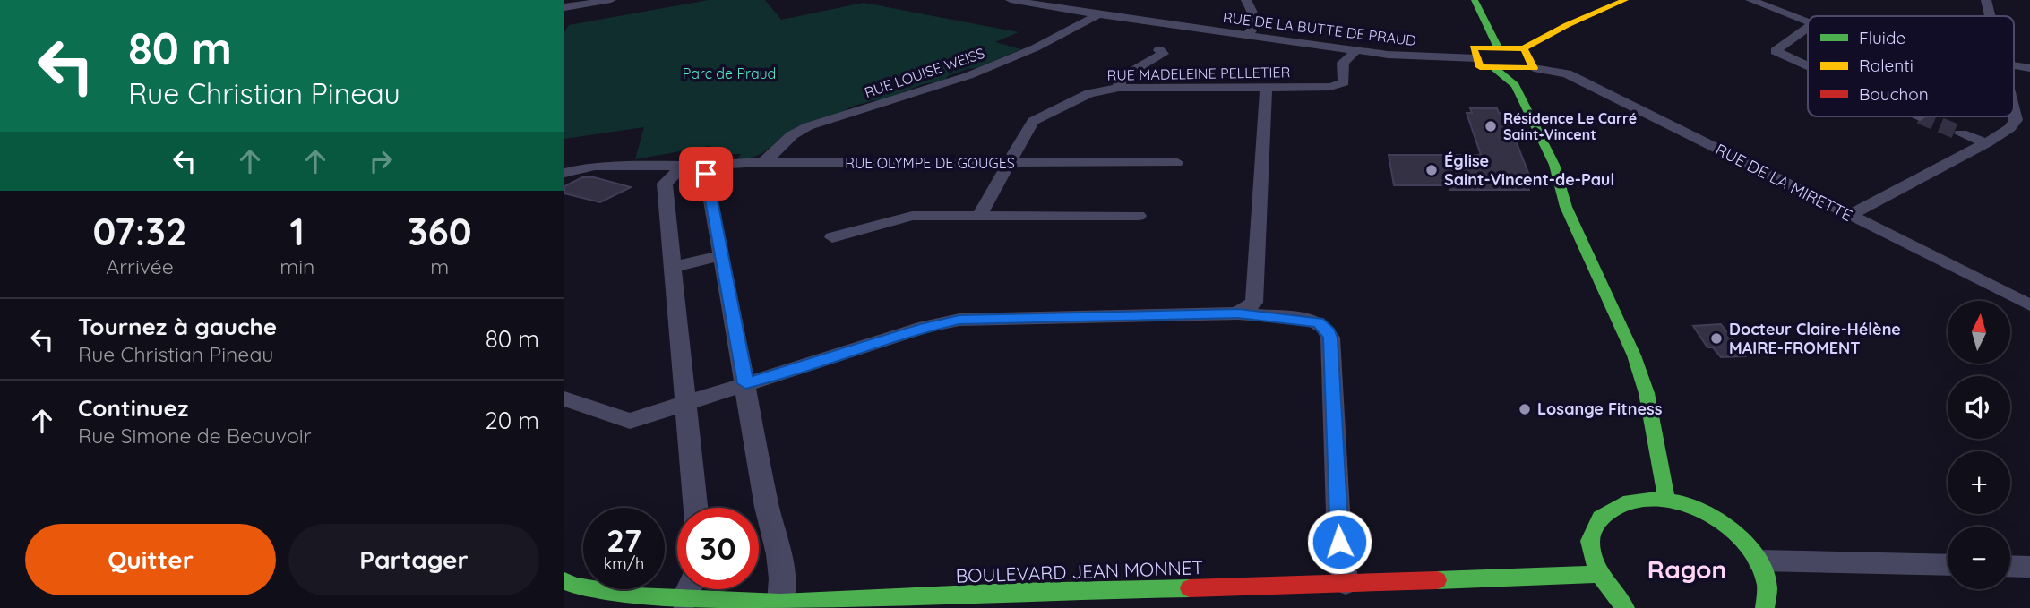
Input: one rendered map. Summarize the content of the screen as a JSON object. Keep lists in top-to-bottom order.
{
  "streets": {
    "main road": ["BOULEVARD JEAN MONNET"],
    "street": [
      "RUE DE LA BUTTE DE PRAUD",
      "RUE LOUISE WEISS",
      "RUE MADELEINE PELLETIER",
      "RUE OLYMPE DE GOUGES",
      "RUE DE LA MIRETTE"
    ]
  },
  "crossings": [
    ["RUE DE LA BUTTE DE PRAUD", "RUE LOUISE WEISS"],
    ["RUE DE LA BUTTE DE PRAUD", "RUE MADELEINE PELLETIER"],
    ["RUE LOUISE WEISS", "RUE OLYMPE DE GOUGES"],
    ["RUE MADELEINE PELLETIER", "RUE OLYMPE DE GOUGES"]
  ],
  "districts": ["Ragon"],
  "parks": ["Parc de Praud"],
  "places": [
    "Résidence Le Carré Saint-Vincent",
    "Église Saint-Vincent-de-Paul",
    "Docteur Claire-Hélène MAIRE-FROMENT",
    "Losange Fitness"
  ],
  "legend": ["Fluide", "Ralenti", "Bouchon"],
  "north": "top",
  "page": {
    "turn": ["80 m", "Rue Christian Pineau"],
    "eta": [
      "07:32",
      "Arrivée",
      "1",
      "min",
      "360",
      "m"
    ],
    "list": [
      {
        "name": "Tournez à gauche",
        "note": "Rue Christian Pineau",
        "value": "80 m"
      },
      {
        "name": "Continuez",
        "note": "Rue Simone de Beauvoir",
        "value": "20 m"
      }
    ],
    "map_buttons": ["+", "−"],
    "speed": "27 km/h",
    "limit": "30",
    "buttons": ["Quitter", "Partager"]
  }
}
